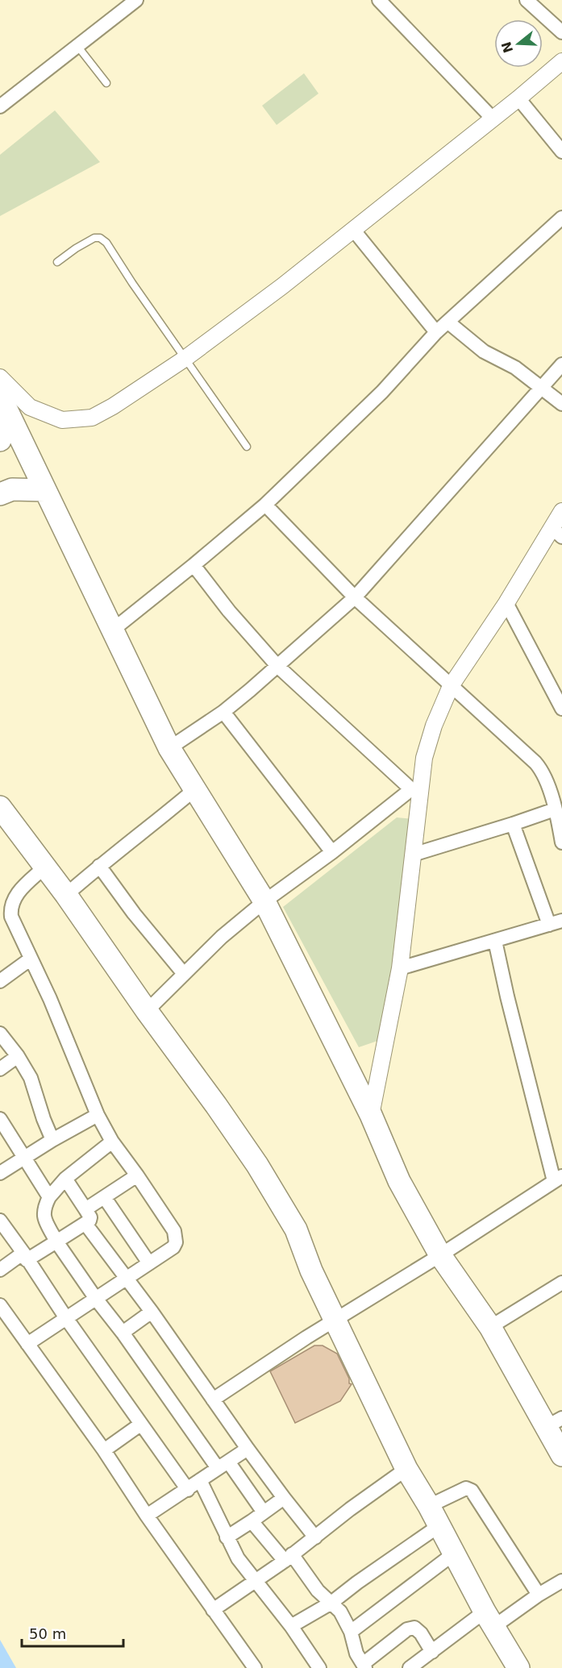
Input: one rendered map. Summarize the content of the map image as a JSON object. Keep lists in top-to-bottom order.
{
  "scale_bar": "50 m",
  "north": "left"
}
